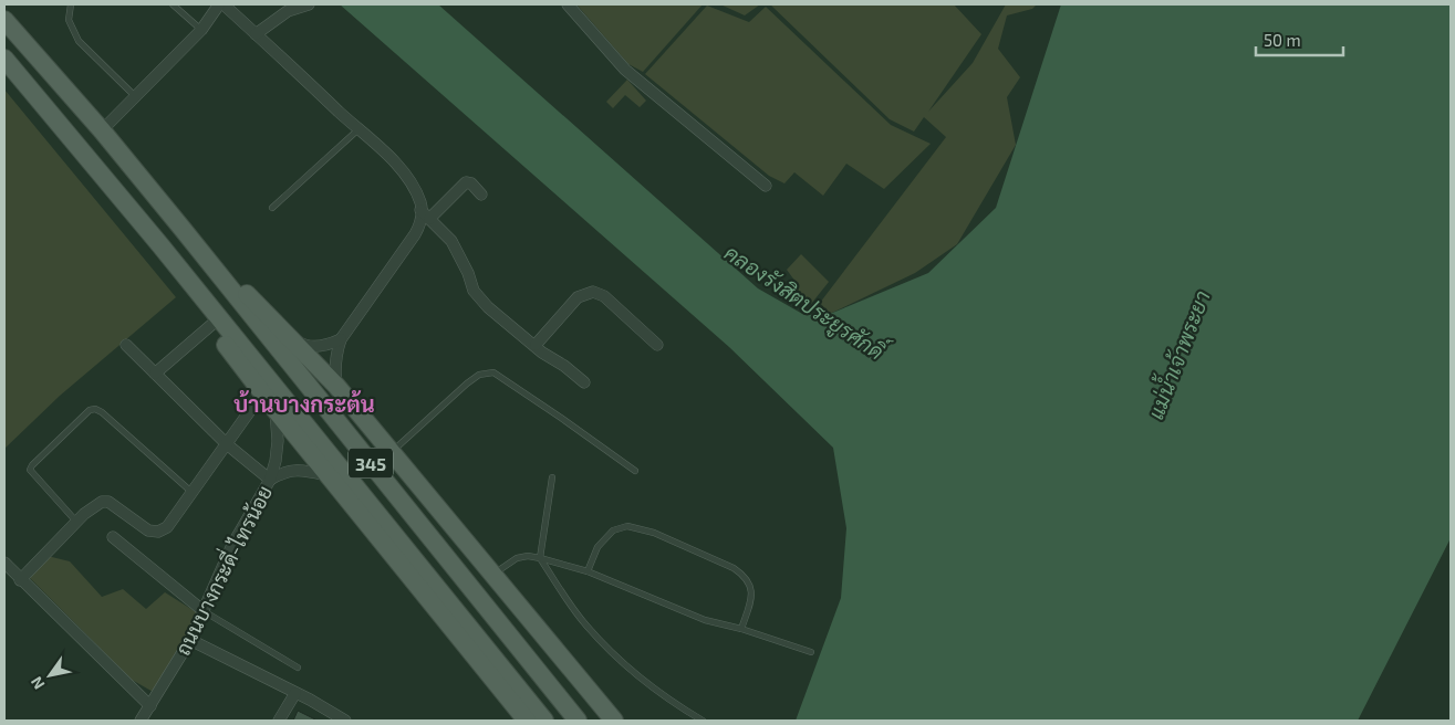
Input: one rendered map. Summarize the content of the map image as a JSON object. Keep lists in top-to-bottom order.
{
  "streets": {
    "main road": ["345"],
    "street": ["ถนนบางกระดี่-ไทรน้อย"]
  },
  "districts": ["บ้านบางกระต้น"],
  "water": ["คลองรังสิตประยูรศักดิ์", "แม่น้ำเจ้าพระยา"],
  "scale_bar": "50 m",
  "north": "bottom left"
}
